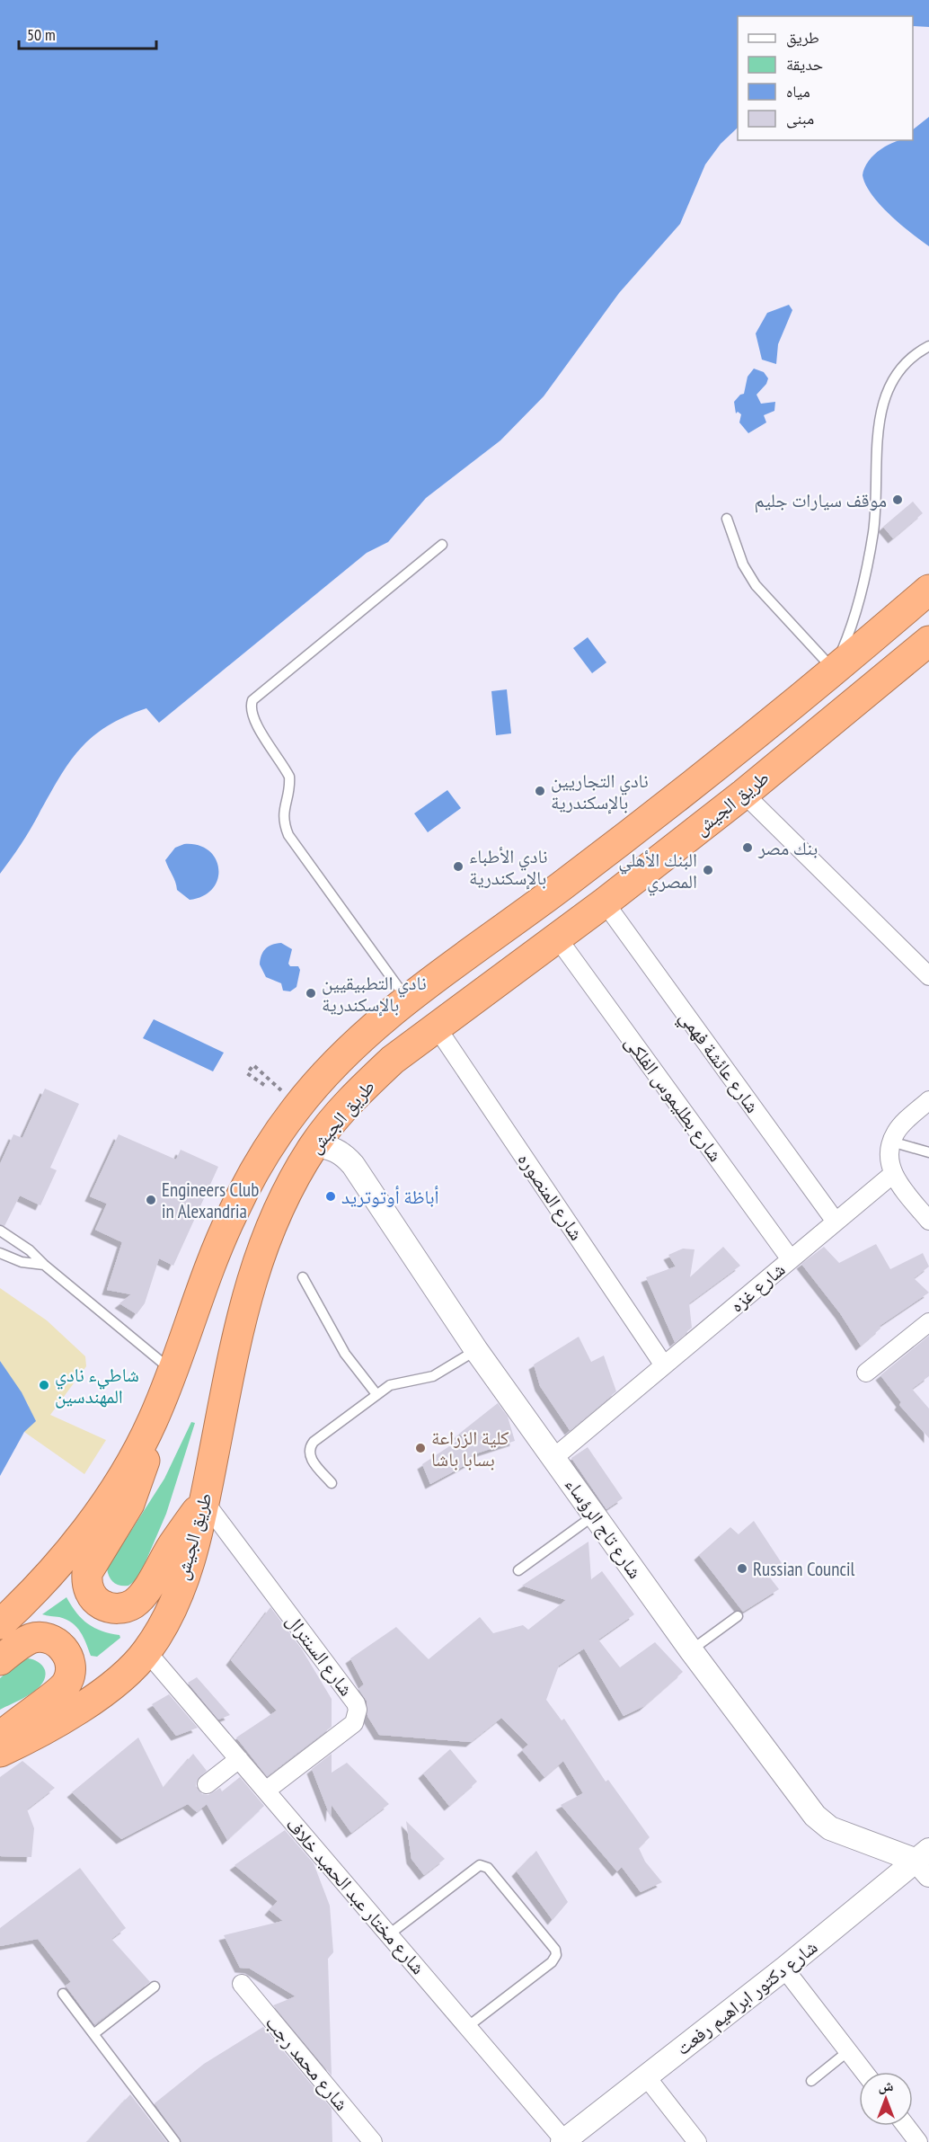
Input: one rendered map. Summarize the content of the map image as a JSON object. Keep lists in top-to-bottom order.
{
  "streets": {
    "highway": ["طريق الجيش"],
    "street": [
      "شارع عائشة فهمي",
      "شارع بطليموس الفلكى",
      "شارع المنصوره",
      "شارع غزه",
      "شارع تاج الرؤساء",
      "شارع السنترال",
      "شارع مختار عبد الحميد خلاف",
      "شارع دكتور ابراهيم رفعت",
      "شارع محمد رجب"
    ]
  },
  "crossings": [
    ["طريق الجيش", "شارع عائشة فهمي"],
    ["طريق الجيش", "شارع بطليموس الفلكى"],
    ["طريق الجيش", "شارع المنصوره"],
    ["طريق الجيش", "شارع تاج الرؤساء"],
    ["طريق الجيش", "شارع السنترال"],
    ["طريق الجيش", "شارع مختار عبد الحميد خلاف"],
    ["شارع عائشة فهمي", "شارع غزه"],
    ["شارع بطليموس الفلكى", "شارع غزه"],
    ["شارع المنصوره", "شارع غزه"],
    ["شارع غزه", "شارع تاج الرؤساء"],
    ["شارع تاج الرؤساء", "شارع دكتور ابراهيم رفعت"],
    ["شارع السنترال", "شارع مختار عبد الحميد خلاف"],
    ["شارع مختار عبد الحميد خلاف", "شارع دكتور ابراهيم رفعت"]
  ],
  "places": [
    "موقف سيارات جليم",
    "نادي التجاريين بالإسكندرية",
    "بنك مصر",
    "نادي الأطباء بالإسكندرية",
    "البنك الأهلي المصري",
    "نادي التطبيقيين بالإسكندرية",
    "أباظة أوتوتريد",
    "Engineers Club in Alexandria",
    "شاطيء نادي المهندسين",
    "كلية الزراعة بسابا باشا",
    "Russian Council"
  ],
  "legend": [
    "طريق",
    "حديقة",
    "مياه",
    "مبنى"
  ],
  "scale_bar": "50 m",
  "north": "top"
}
